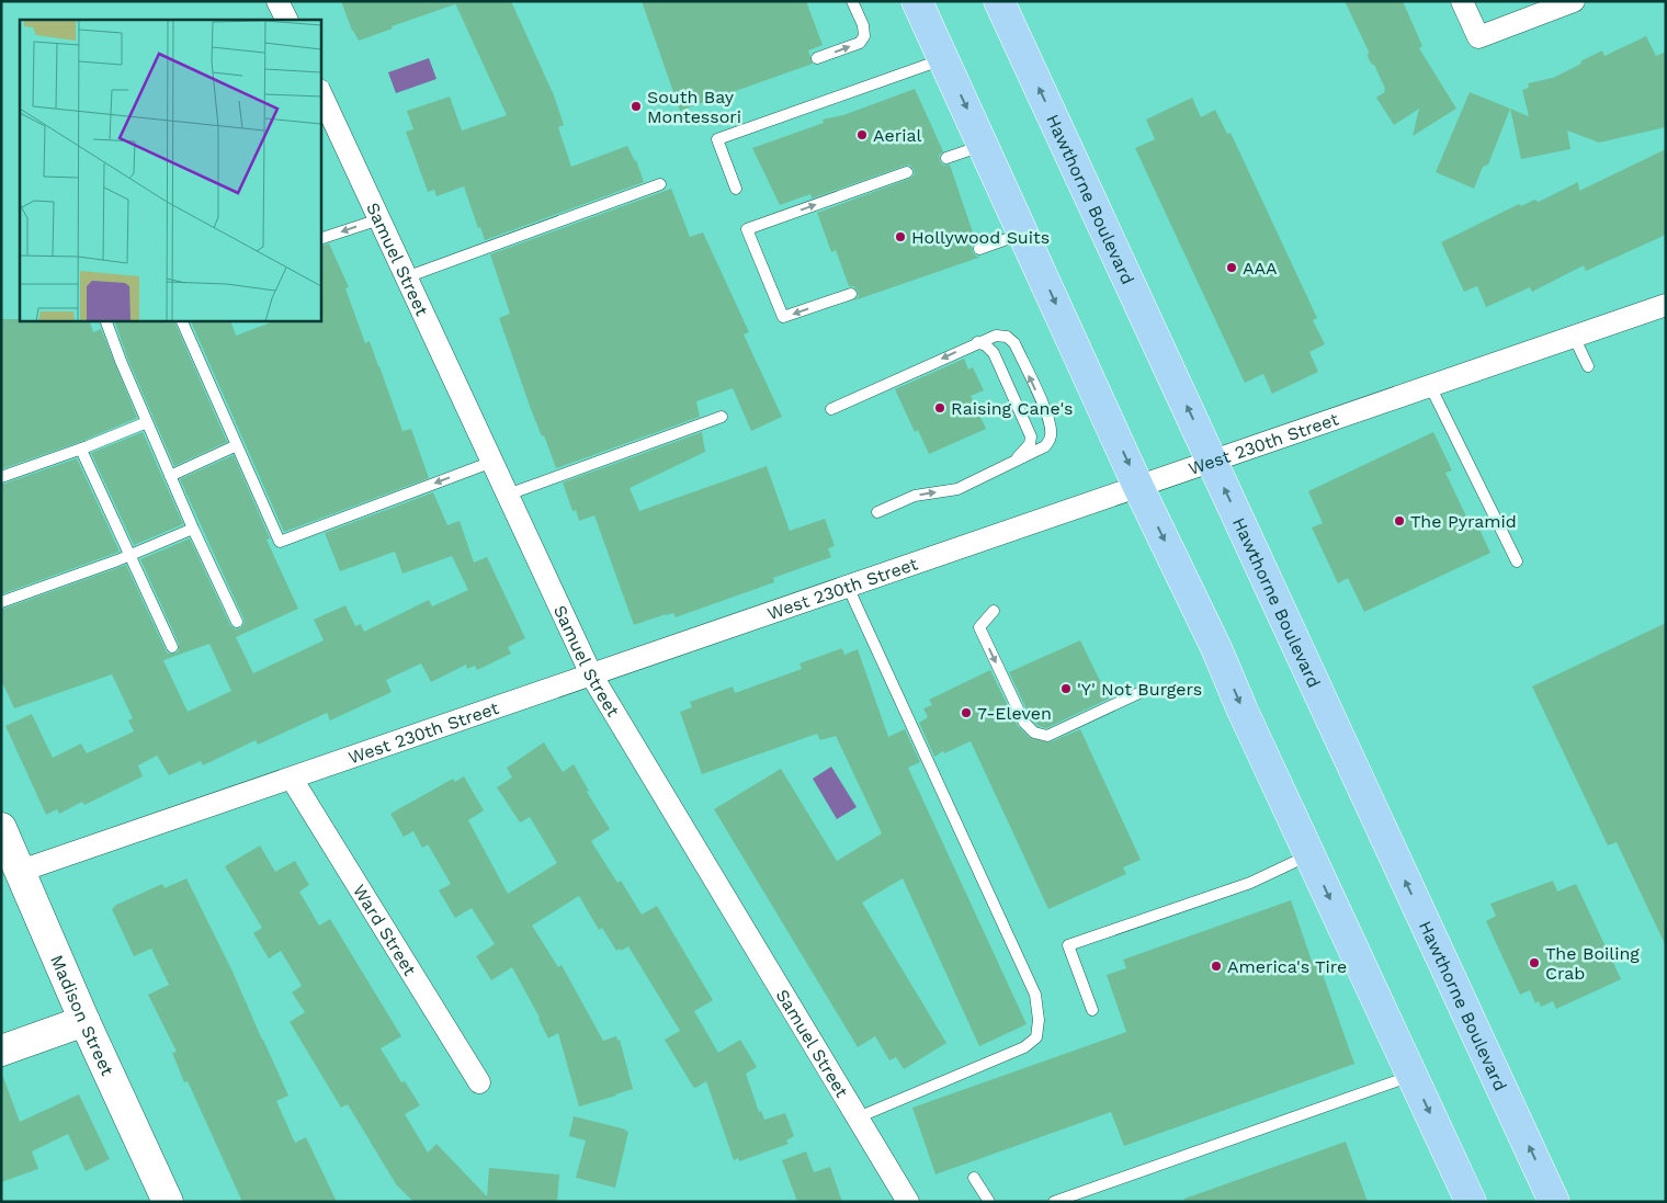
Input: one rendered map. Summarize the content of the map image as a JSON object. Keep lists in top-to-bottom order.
{
  "streets": {
    "main road": ["Hawthorne Boulevard"],
    "street": [
      "Samuel Street",
      "West 230th Street",
      "Ward Street",
      "Madison Street"
    ]
  },
  "crossings": [
    ["Hawthorne Boulevard", "West 230th Street"],
    ["Samuel Street", "West 230th Street"],
    ["West 230th Street", "Ward Street"],
    ["West 230th Street", "Madison Street"]
  ],
  "places": [
    "South Bay Montessori",
    "Aerial",
    "Hollywood Suits",
    "AAA",
    "Raising Cane's",
    "The Pyramid",
    "'Y' Not Burgers",
    "7-Eleven",
    "The Boiling Crab",
    "America's Tire"
  ]
}
